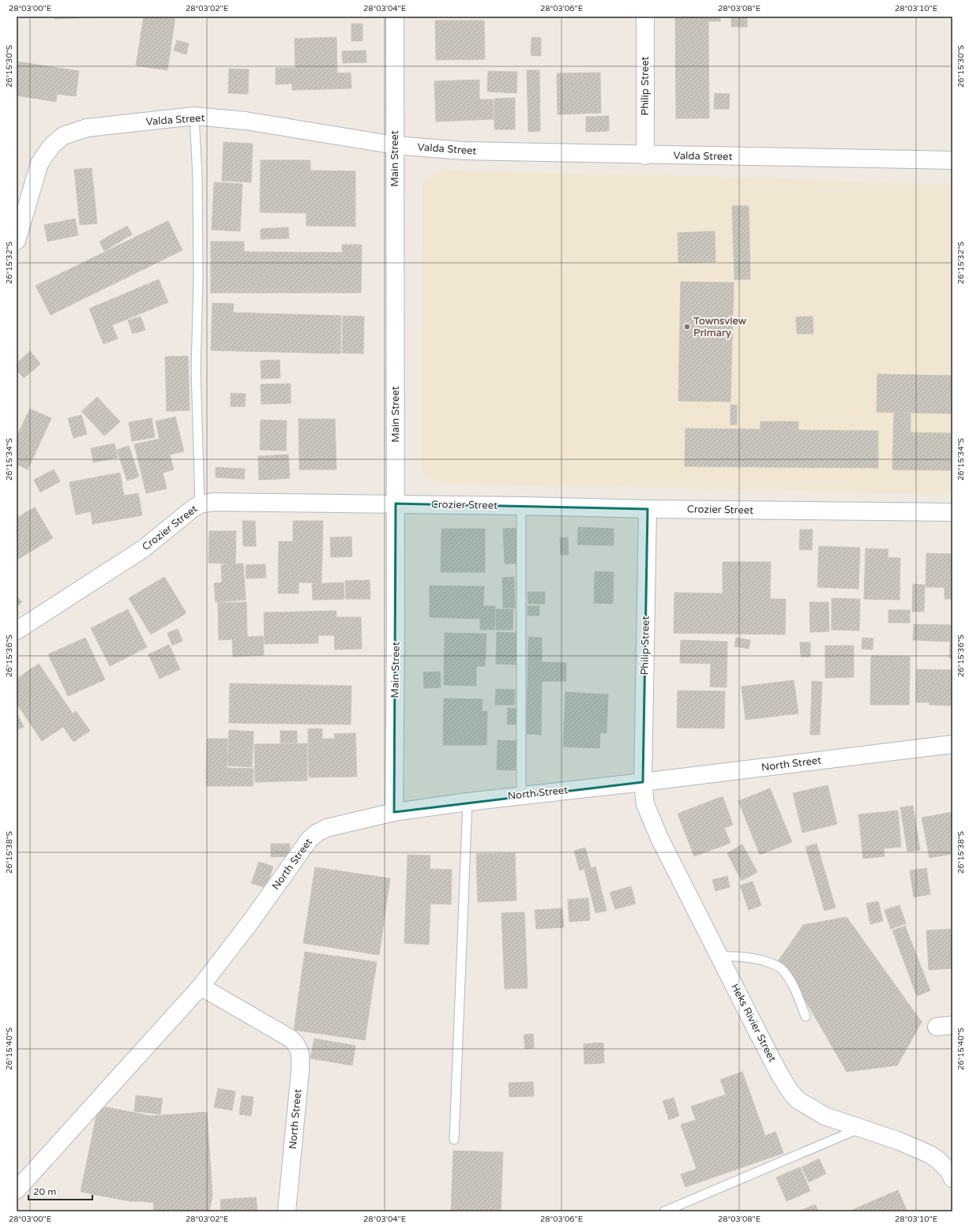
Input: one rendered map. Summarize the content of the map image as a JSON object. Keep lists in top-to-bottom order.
{
  "streets": {
    "street": [
      "Philip Street",
      "Valda Street",
      "Main Street",
      "Crozier Street",
      "North Street",
      "Heks Rivier Street"
    ]
  },
  "crossings": [
    ["Philip Street", "Valda Street"],
    ["Philip Street", "Crozier Street"],
    ["Philip Street", "North Street"],
    ["Philip Street", "Heks Rivier Street"],
    ["Valda Street", "Main Street"],
    ["Main Street", "Crozier Street"],
    ["Main Street", "North Street"],
    ["North Street", "Heks Rivier Street"]
  ],
  "places": ["Townsview Primary"],
  "scale_bar": "20 m",
  "coordinates": [
    "28°03'00\"E",
    "28°03'02\"E",
    "28°03'04\"E",
    "28°03'06\"E",
    "28°03'08\"E",
    "28°03'10\"E",
    "26°15'30\"S",
    "26°15'32\"S",
    "26°15'34\"S",
    "26°15'36\"S",
    "26°15'38\"S",
    "26°15'40\"S"
  ]
}
